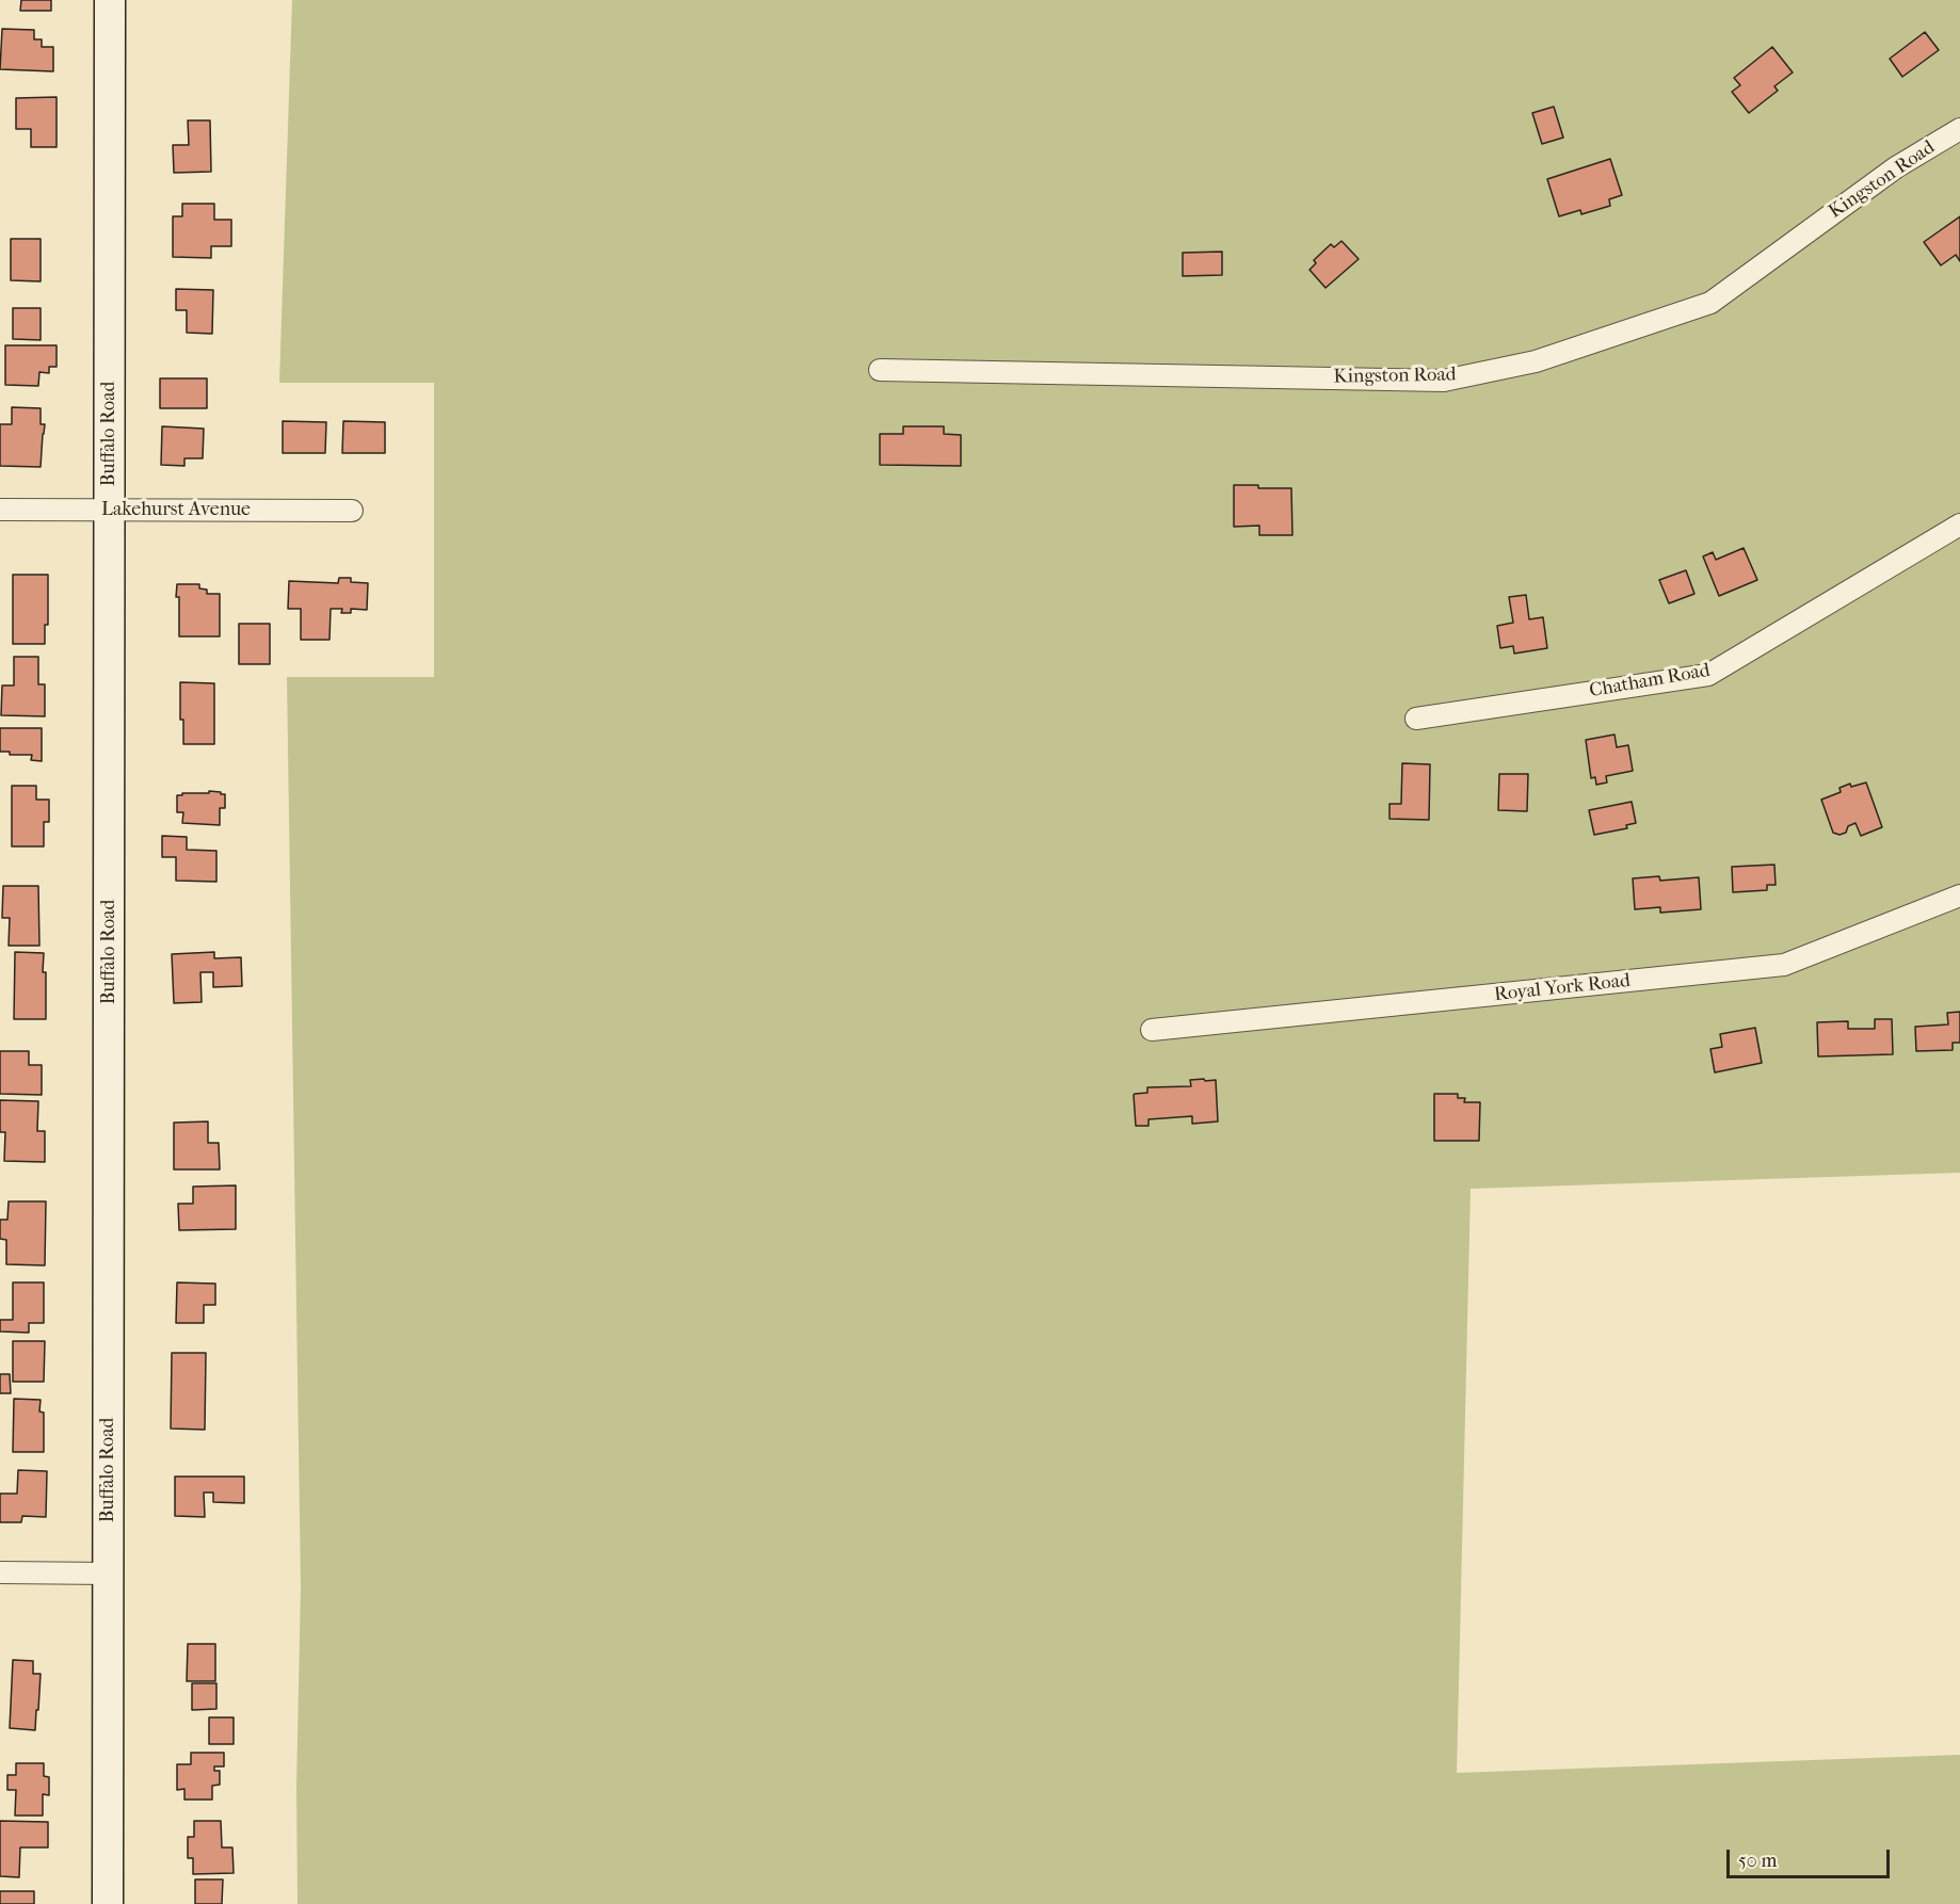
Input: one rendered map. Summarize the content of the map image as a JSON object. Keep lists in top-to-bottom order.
{
  "streets": {
    "street": [
      "Kingston Road",
      "Buffalo Road",
      "Lakehurst Avenue",
      "Chatham Road",
      "Royal York Road"
    ]
  },
  "crossings": [
    ["Buffalo Road", "Lakehurst Avenue"]
  ],
  "scale_bar": "50 m"
}
